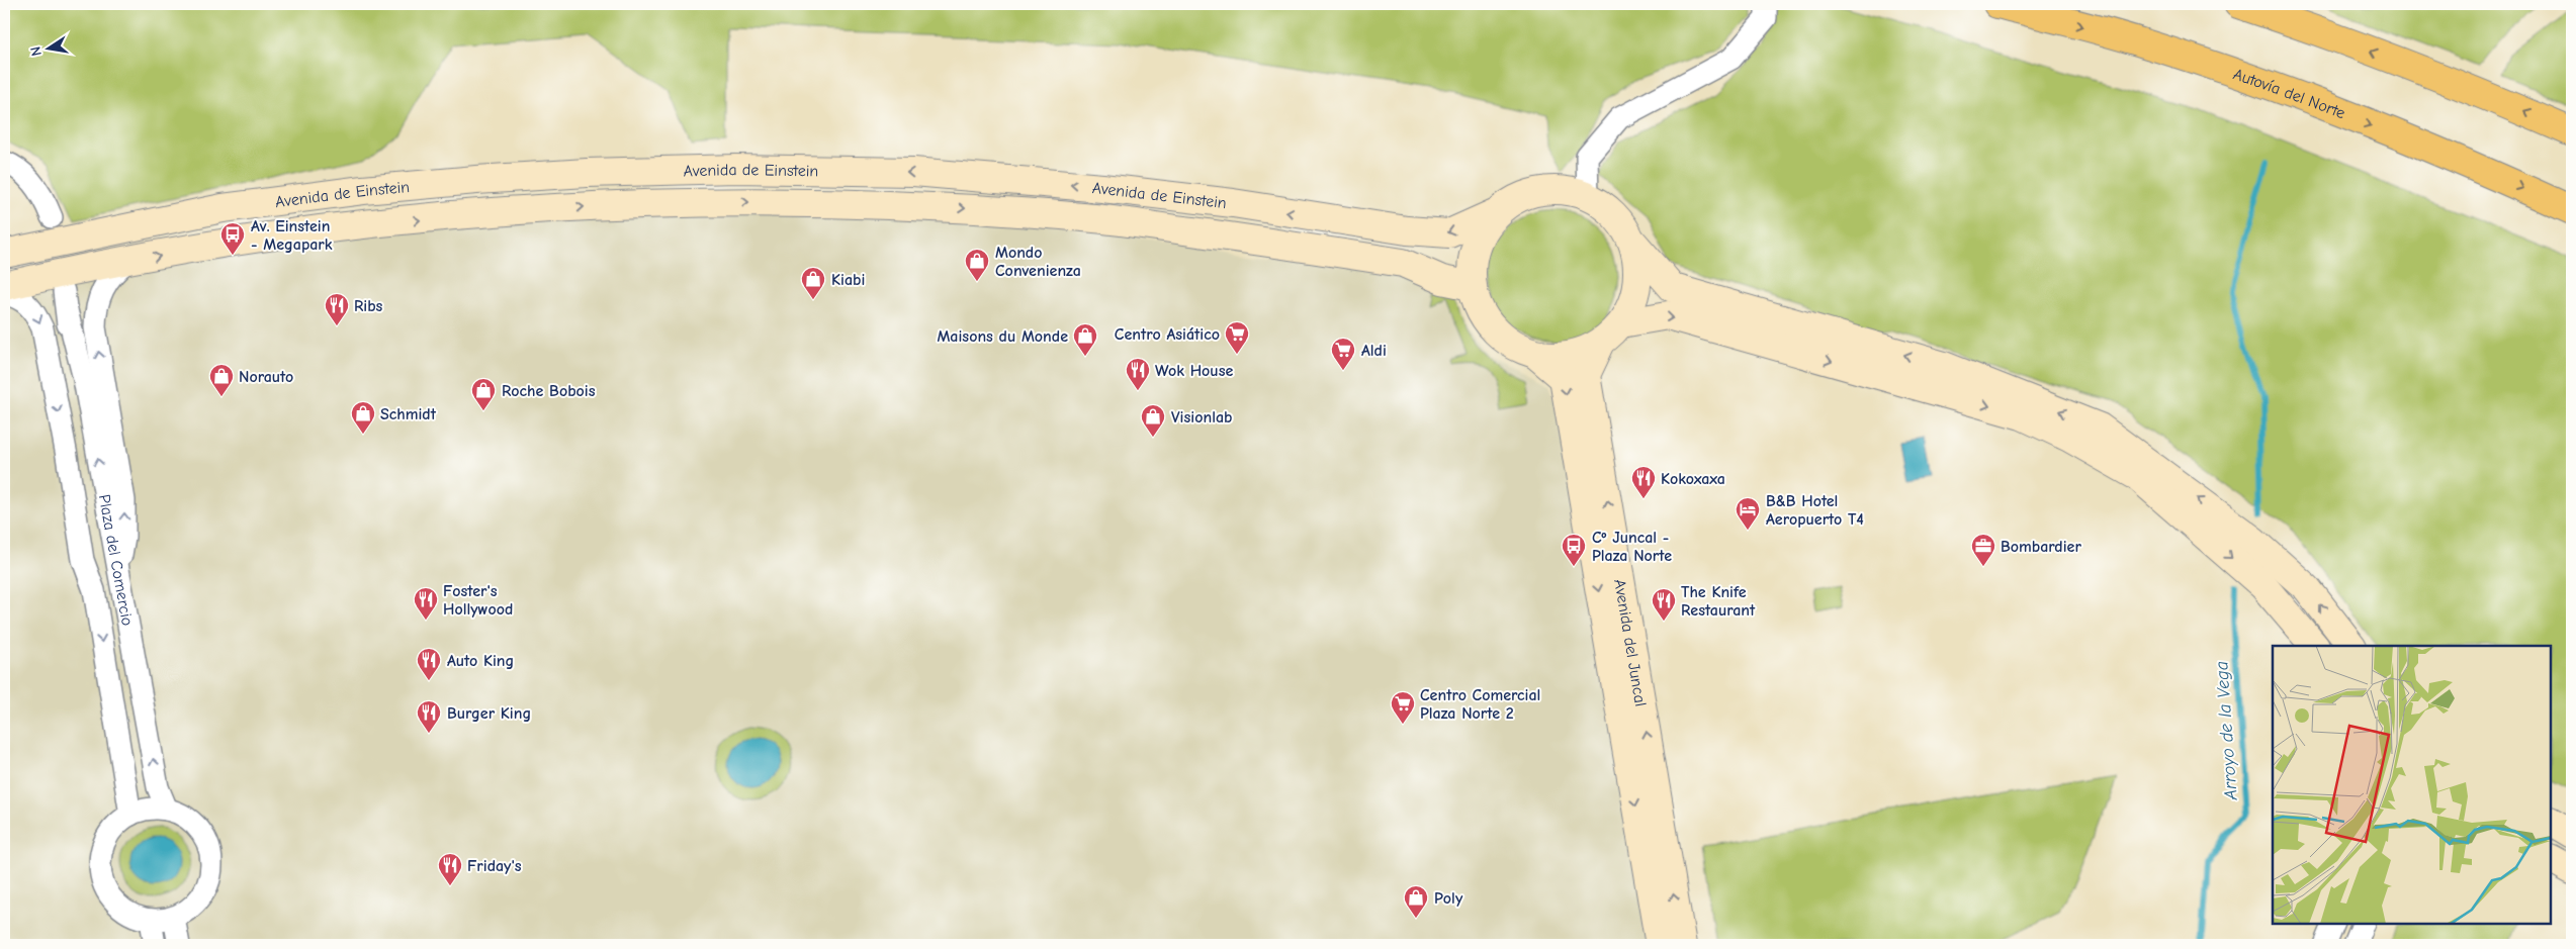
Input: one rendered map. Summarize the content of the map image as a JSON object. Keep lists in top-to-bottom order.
{
  "streets": {
    "highway": ["Autovía del Norte"],
    "street": ["Avenida de Einstein", "Plaza del Comercio", "Avenida del Juncal"]
  },
  "crossings": [
    ["Avenida de Einstein", "Avenida del Juncal"]
  ],
  "water": ["Arroyo de la Vega"],
  "places": {
    "bus stop": ["Av. Einstein - Megapark", "Cº Juncal - Plaza Norte"],
    "shop": [
      "Mondo Convenienza",
      "Kiabi",
      "Maisons du Monde",
      "Norauto",
      "Roche Bobois",
      "Schmidt",
      "Visionlab",
      "Poly"
    ],
    "restaurant": [
      "Ribs",
      "Wok House",
      "Kokoxaxa",
      "Foster's Hollywood",
      "The Knife Restaurant",
      "Auto King",
      "Burger King",
      "Friday's"
    ],
    "supermarket": ["Centro Asiático", "Aldi", "Centro Comercial Plaza Norte 2"],
    "hotel": ["B&B Hotel Aeropuerto T4"],
    "office": ["Bombardier"]
  },
  "north": "left"
}
